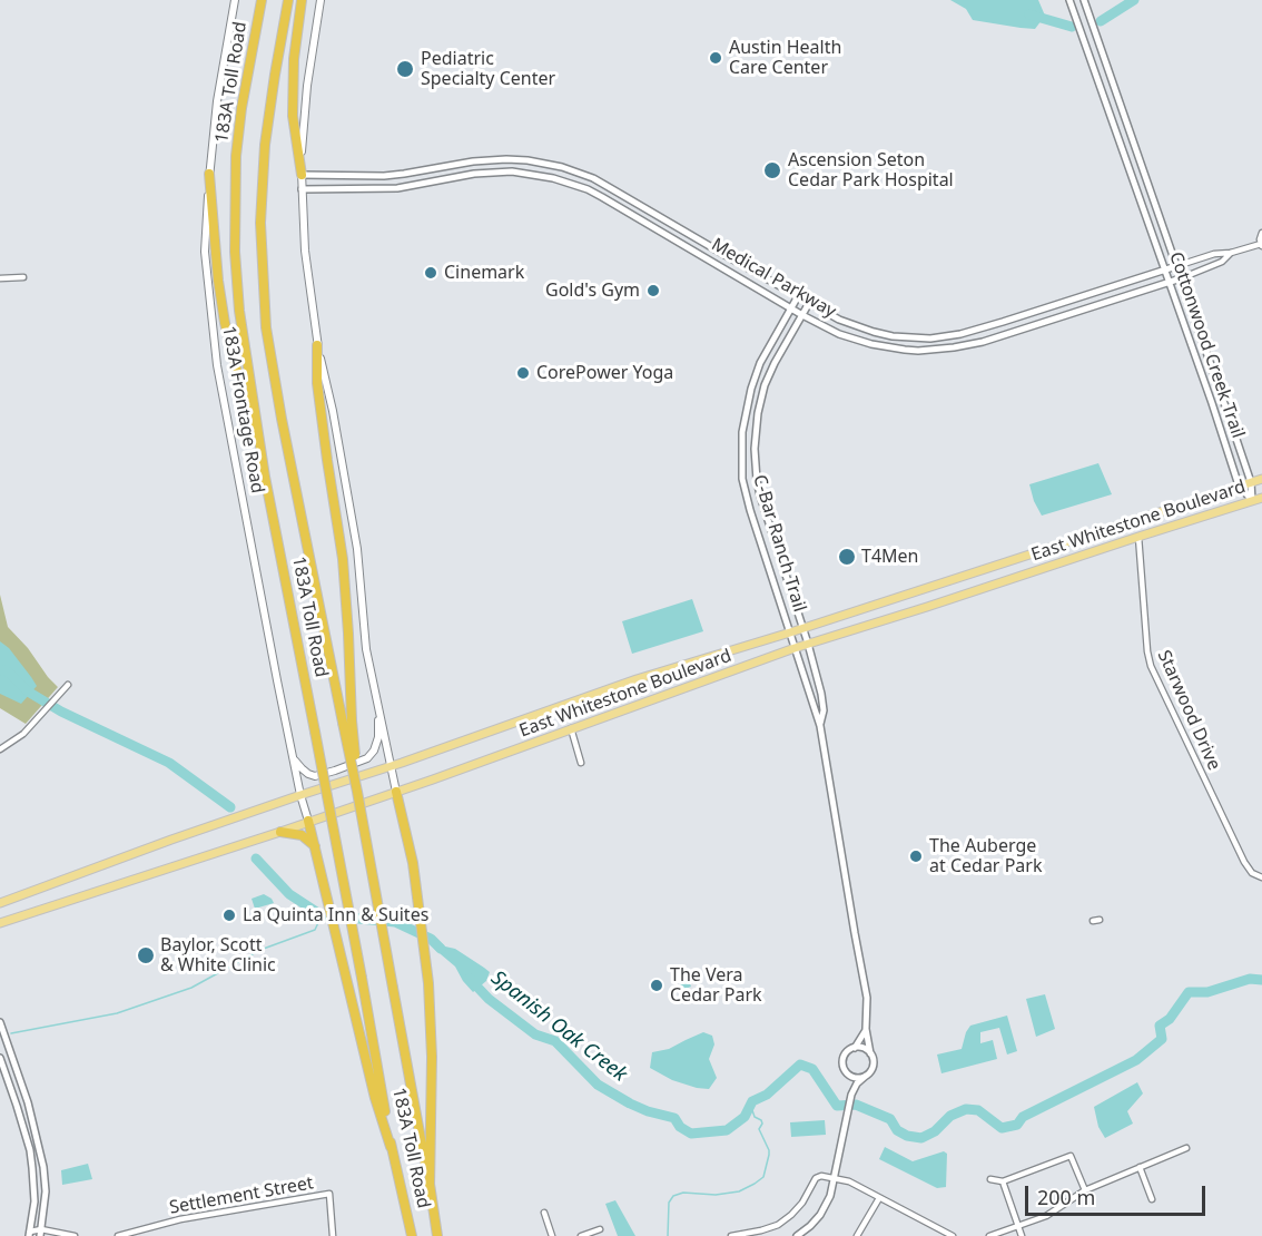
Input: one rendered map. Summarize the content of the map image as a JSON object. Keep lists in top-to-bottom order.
{
  "streets": {
    "highway": ["183A Toll Road"],
    "main road": ["183A Frontage Road", "East Whitestone Boulevard"],
    "street": [
      "Medical Parkway",
      "Cottonwood Creek Trail",
      "C-Bar Ranch Trail",
      "Starwood Drive",
      "Settlement Street"
    ]
  },
  "crossings": [
    ["Medical Parkway", "Cottonwood Creek Trail"],
    ["Medical Parkway", "C-Bar Ranch Trail"],
    ["Cottonwood Creek Trail", "East Whitestone Boulevard"],
    ["183A Frontage Road", "East Whitestone Boulevard"],
    ["East Whitestone Boulevard", "C-Bar Ranch Trail"],
    ["East Whitestone Boulevard", "Starwood Drive"]
  ],
  "water": ["Spanish Oak Creek"],
  "places": [
    "Austin Health Care Center",
    "Pediatric Specialty Center",
    "Ascension Seton Cedar Park Hospital",
    "Cinemark",
    "Gold's Gym",
    "CorePower Yoga",
    "T4Men",
    "The Auberge at Cedar Park",
    "La Quinta Inn & Suites",
    "Baylor, Scott & White Clinic",
    "The Vera Cedar Park"
  ],
  "scale_bar": "200 m"
}
